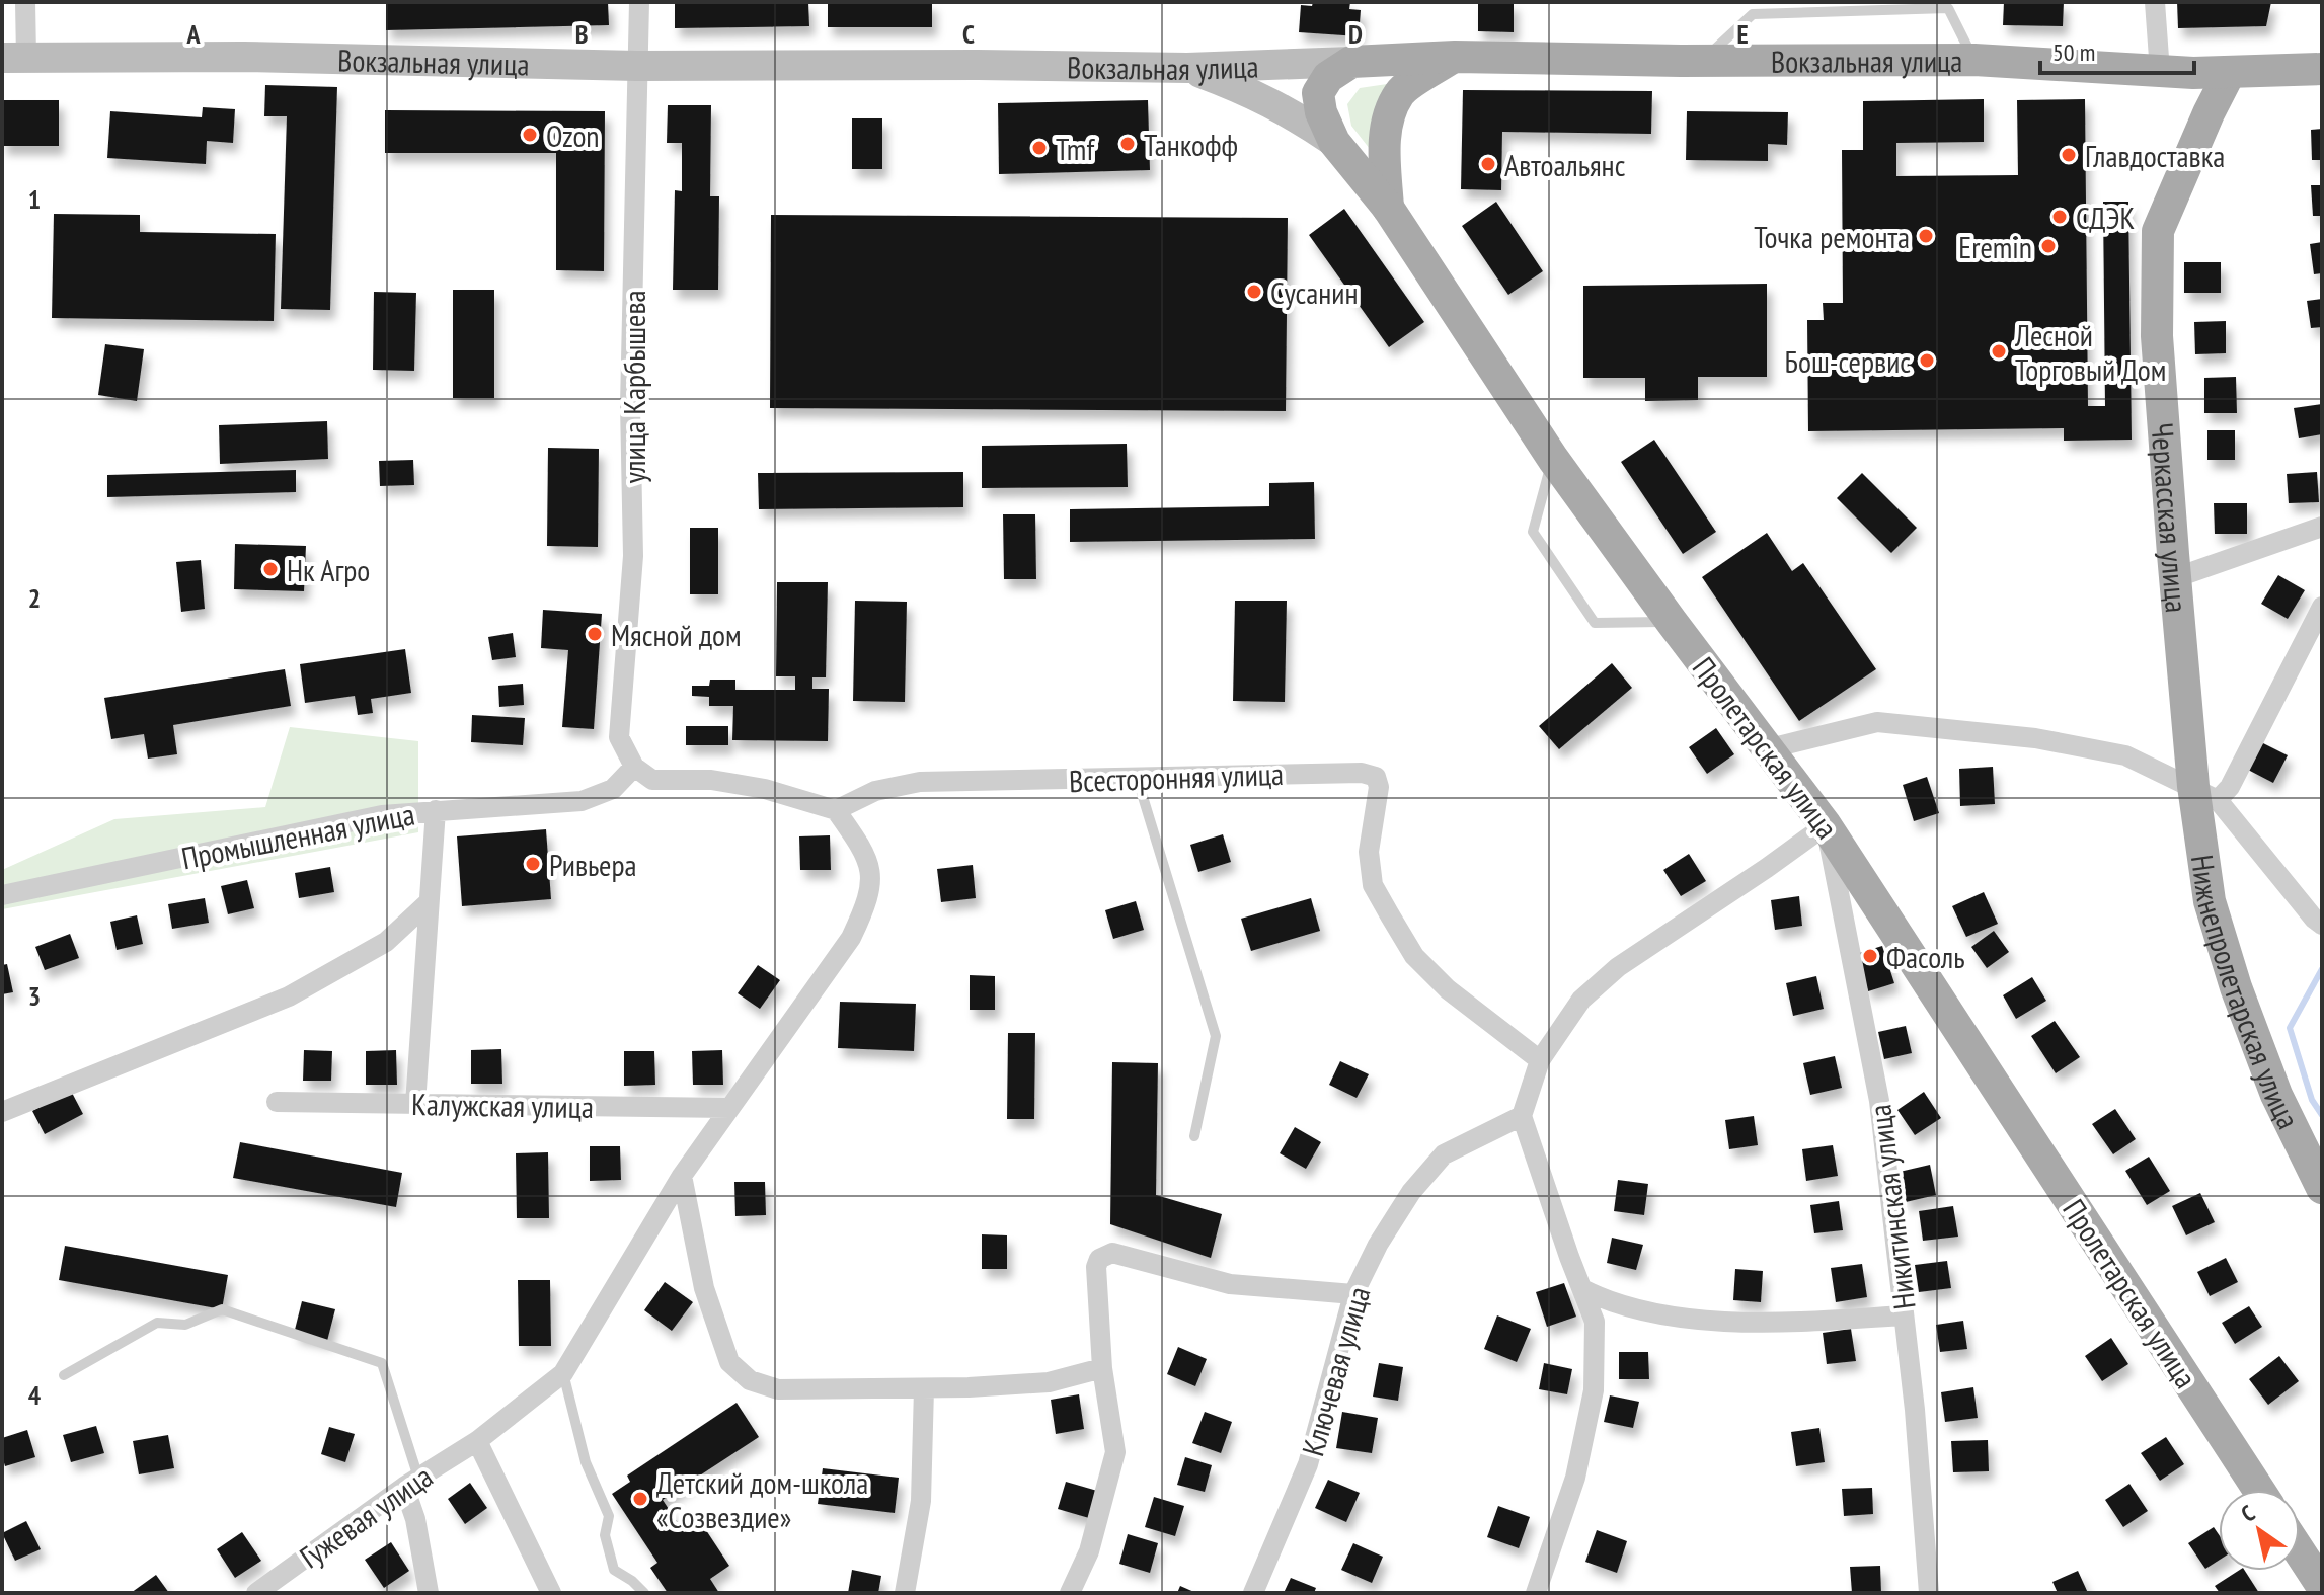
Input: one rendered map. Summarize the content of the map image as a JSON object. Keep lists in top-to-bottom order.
{
  "streets": {
    "main road": [
      "Вокзальная улица",
      "Черкасская улица",
      "Пролетарская улица",
      "Нижнепролетарская улица"
    ],
    "street": [
      "улица Карбышева",
      "Всесторонняя улица",
      "Промышленная улица",
      "Калужская улица",
      "Никитинская улица",
      "Ключевая улица",
      "Гужевая улица"
    ]
  },
  "crossings": [
    ["Вокзальная улица", "улица Карбышева"],
    ["Вокзальная улица", "Черкасская улица"],
    ["Вокзальная улица", "Пролетарская улица"],
    ["улица Карбышева", "Промышленная улица"],
    ["Черкасская улица", "Нижнепролетарская улица"],
    ["Пролетарская улица", "Никитинская улица"]
  ],
  "places": [
    "Ozon",
    "Танкофф",
    "Tmf",
    "Главдоставка",
    "Автоальянс",
    "СДЭК",
    "Точка ремонта",
    "Eremin",
    "Сусанин",
    "Лесной Торговый Дом",
    "Бош-сервис",
    "Нк Агро",
    "Мясной дом",
    "Ривьера",
    "Фасоль",
    "Детский дом-школа «Созвездие»"
  ],
  "scale_bar": "50 m",
  "north": "top left",
  "grid": {
    "columns": [
      "A",
      "B",
      "C",
      "D",
      "E"
    ],
    "rows": [
      "1",
      "2",
      "3",
      "4"
    ]
  }
}
